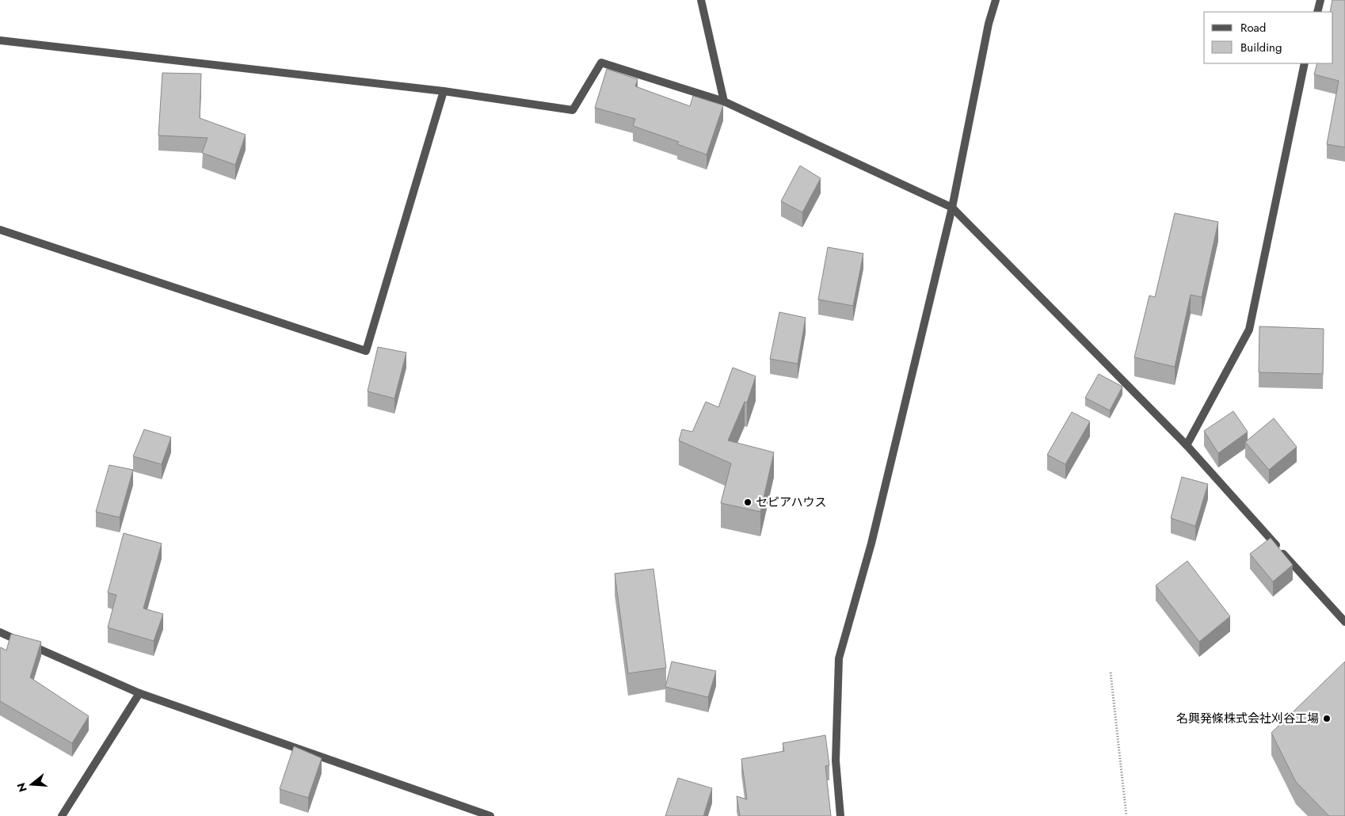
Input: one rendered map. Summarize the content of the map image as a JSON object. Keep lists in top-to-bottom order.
{
  "places": ["セピアハウス", "名興発條株式会社刈谷工場"],
  "legend": ["Road", "Building"],
  "north": "left"
}
